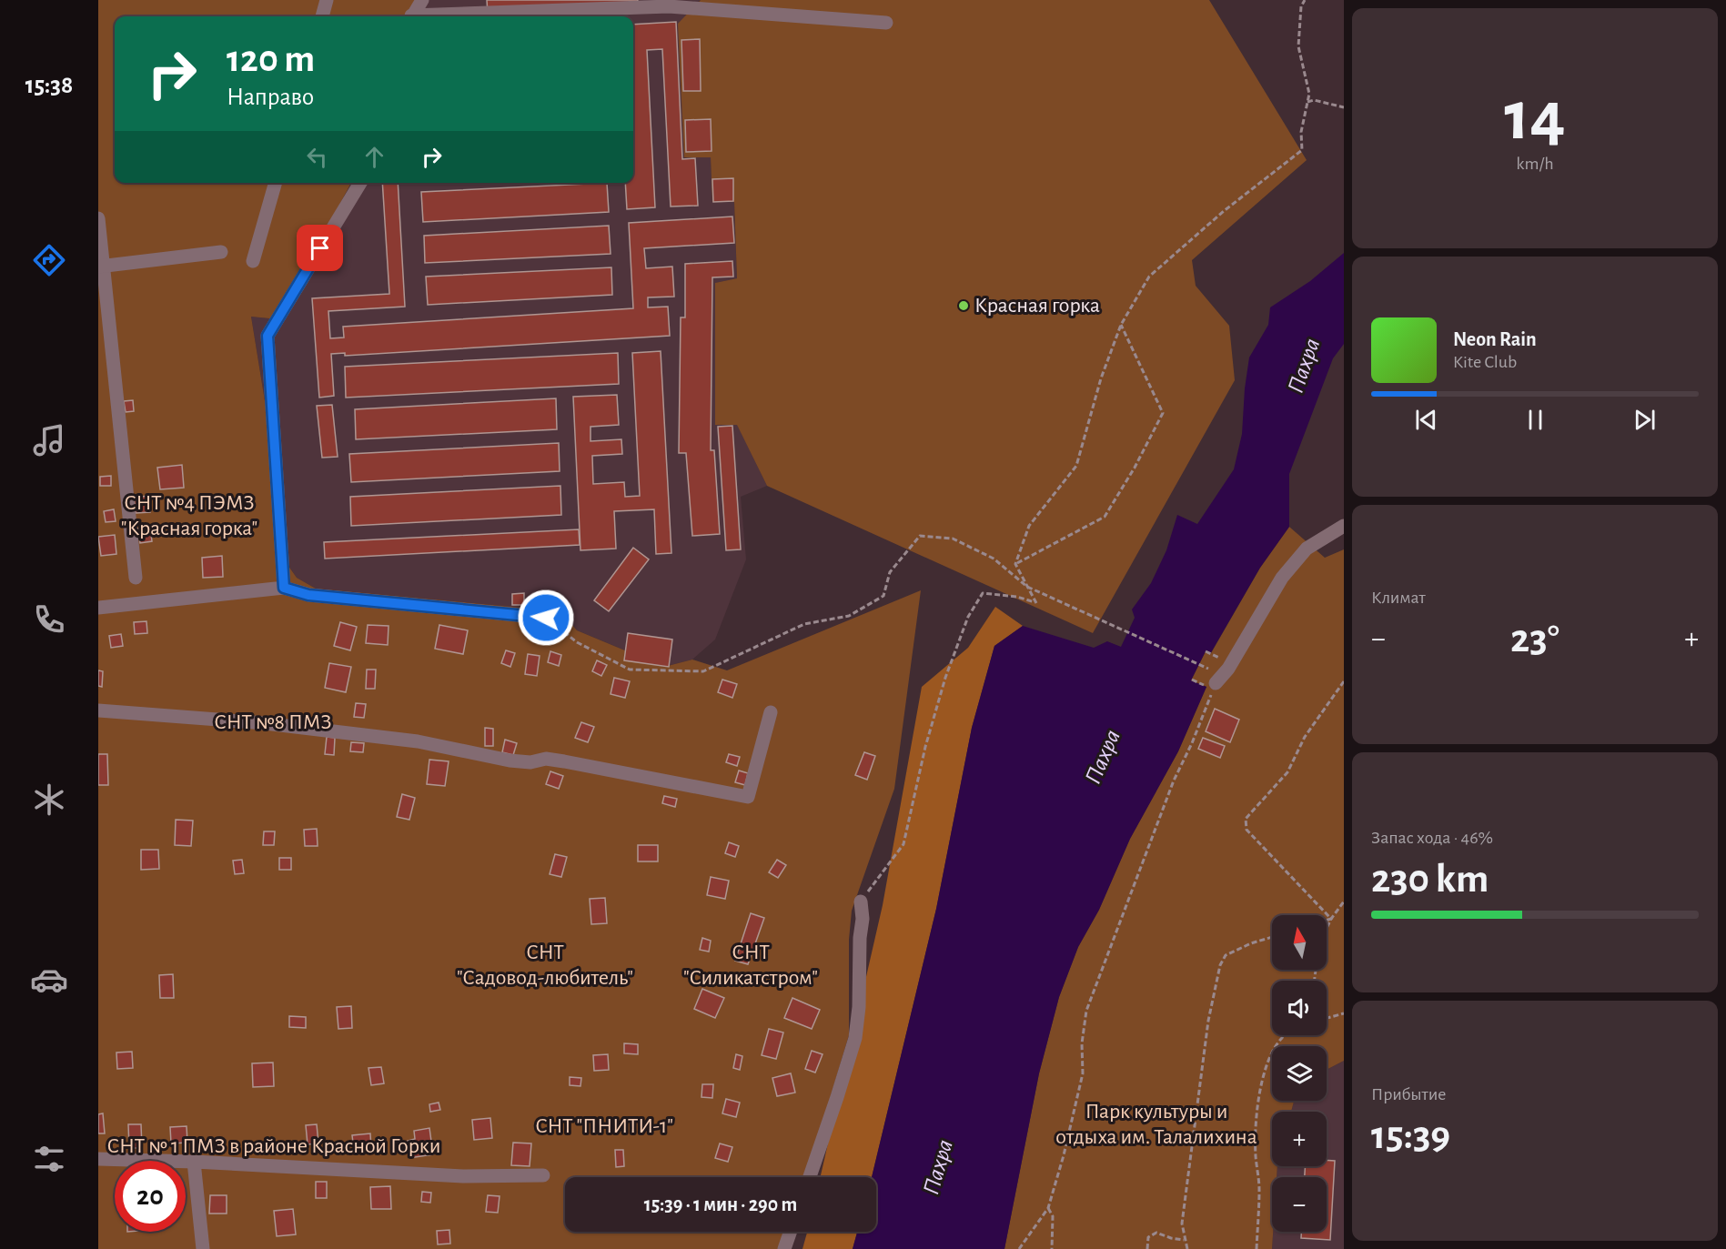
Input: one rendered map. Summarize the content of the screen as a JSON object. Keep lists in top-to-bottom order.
{
  "water": ["Пахра"],
  "parks": [
    "СНТ №4 ПЭМЗ \"Красная горка\"",
    "СНТ №8 ПМЗ",
    "СНТ \"Садовод-любитель\"",
    "СНТ \"Силикатстром\"",
    "Парк культуры и отдыха им. Талалихина",
    "СНТ \"ПНИТИ-1\"",
    "СНТ № 1 ПМЗ в районе Красной Горки"
  ],
  "places": ["Красная горка"],
  "north": "top",
  "page": {
    "tabs": "15:38",
    "tile": [
      ["14", "km/h"],
      "Климат",
      ["Запас хода · 46%", "230 km"],
      ["Прибытие", "15:39"]
    ],
    "turn": ["120 m", "Направо"],
    "song": ["Neon Rain", "Kite Club"],
    "heat": ["−", "23°", "+"],
    "map_buttons": ["+", "−"],
    "limit": "20",
    "trip": "15:39 · 1 мин · 290 m"
  }
}
